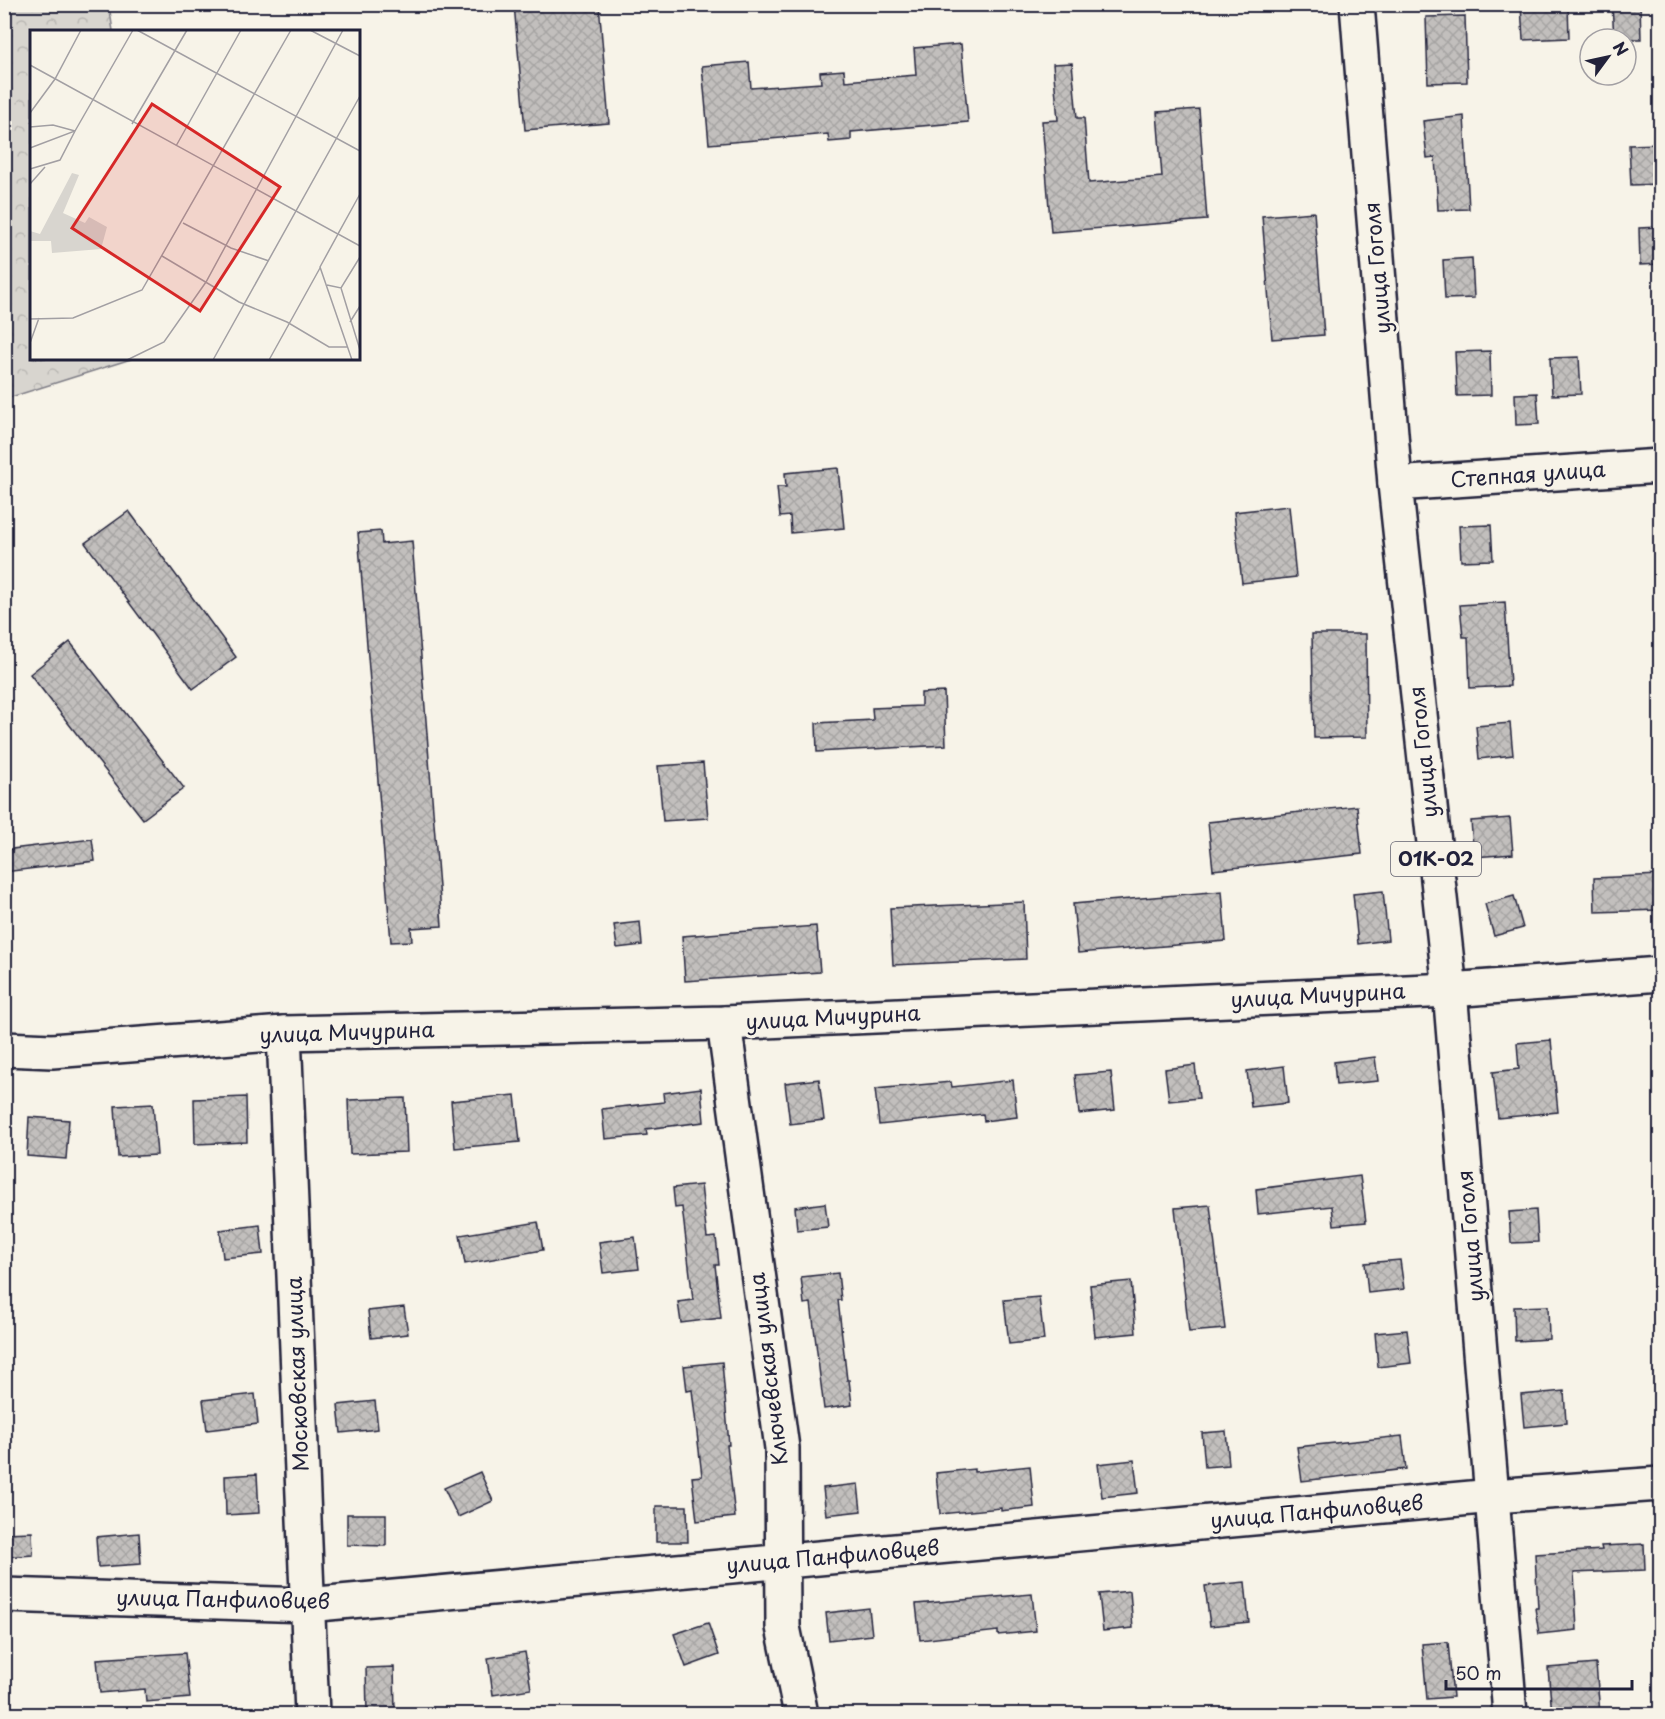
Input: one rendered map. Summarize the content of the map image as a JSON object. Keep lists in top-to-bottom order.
{
  "streets": {
    "street": [
      "улица Гоголя",
      "Степная улица",
      "01К-02",
      "улица Мичурина",
      "Ключевская улица",
      "Московская улица",
      "улица Панфиловцев"
    ]
  },
  "crossings": [
    ["улица Гоголя", "Степная улица"],
    ["улица Гоголя", "улица Мичурина"],
    ["улица Гоголя", "улица Панфиловцев"],
    ["улица Мичурина", "Ключевская улица"],
    ["улица Мичурина", "Московская улица"],
    ["Ключевская улица", "улица Панфиловцев"],
    ["Московская улица", "улица Панфиловцев"]
  ],
  "scale_bar": "50 m",
  "north": "top right"
}
